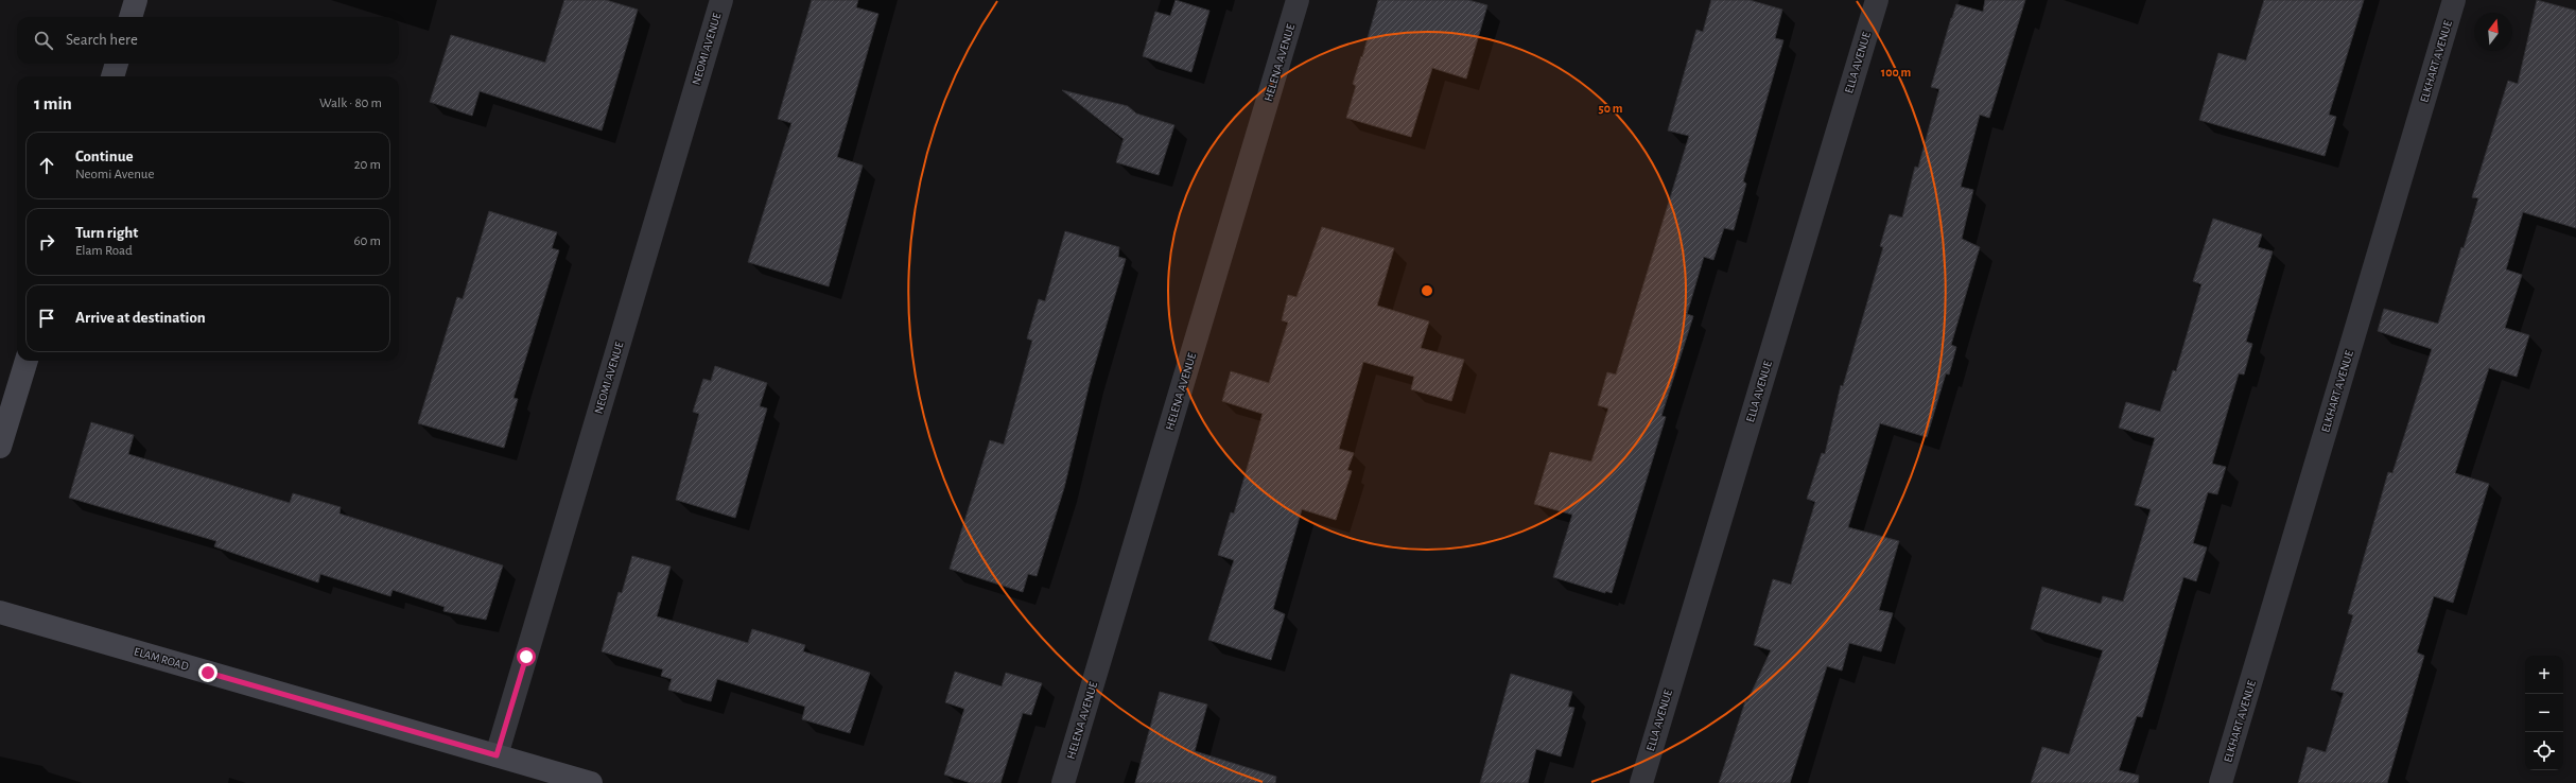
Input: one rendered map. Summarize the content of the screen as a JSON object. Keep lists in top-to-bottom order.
{
  "streets": {
    "street": [
      "NEOMI AVENUE",
      "ELKHART AVENUE",
      "HELENA AVENUE",
      "ELLA AVENUE",
      "ELAM ROAD"
    ]
  },
  "crossings": [
    ["NEOMI AVENUE", "ELAM ROAD"]
  ],
  "north": "top",
  "page": {
    "search": "Search here",
    "heading": ["1 min", "Walk · 80 m"],
    "list": [
      ["Continue", "Neomi Avenue", "20 m"],
      ["Turn right", "Elam Road", "60 m"],
      "Arrive at destination"
    ],
    "map_buttons": ["+", "−"]
  },
  "rings": ["100 m", "50 m"]
}
